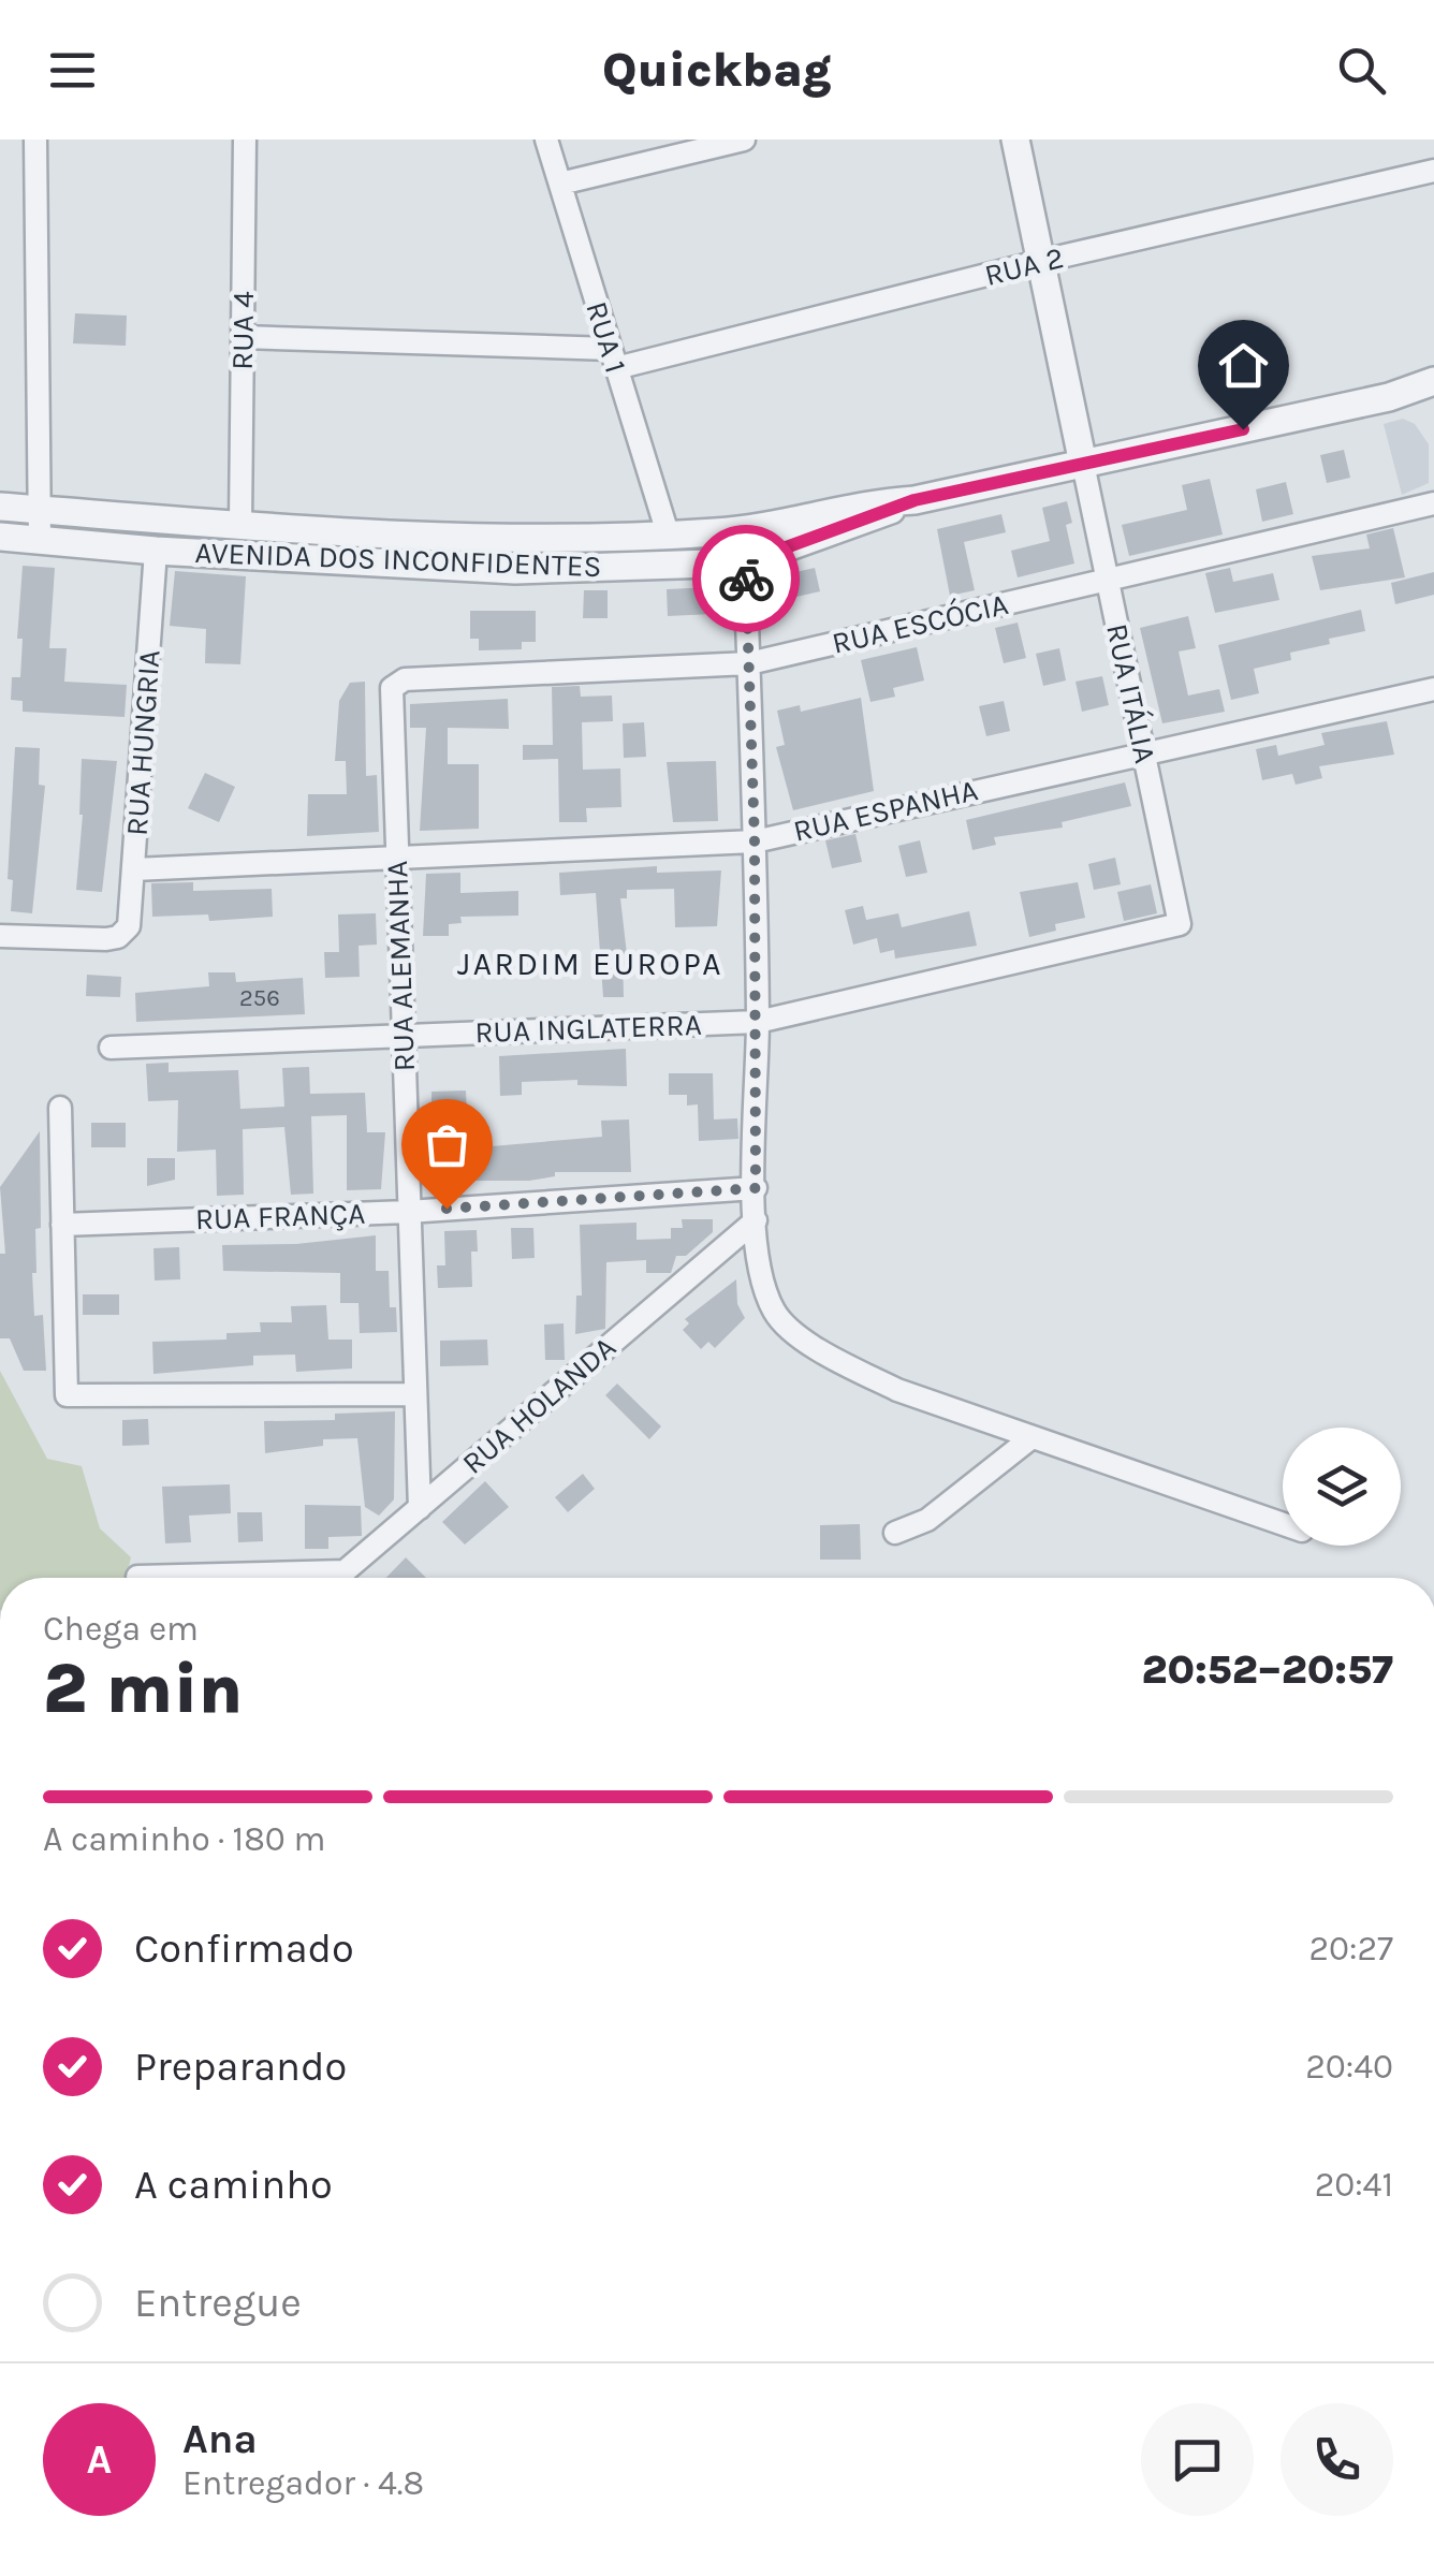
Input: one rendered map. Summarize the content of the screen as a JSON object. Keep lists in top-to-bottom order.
{
  "streets": {
    "street": [
      "RUA 2",
      "RUA 4",
      "RUA 1",
      "AVENIDA DOS INCONFIDENTES",
      "RUA ESCÓCIA",
      "RUA ITÁLIA",
      "RUA HUNGRIA",
      "RUA ESPANHA",
      "RUA ALEMANHA",
      "RUA INGLATERRA",
      "RUA FRANÇA",
      "RUA HOLANDA"
    ]
  },
  "crossings": [
    ["RUA 2", "RUA 4"],
    ["RUA 2", "RUA 1"],
    ["RUA 4", "AVENIDA DOS INCONFIDENTES"],
    ["RUA 1", "AVENIDA DOS INCONFIDENTES"],
    ["AVENIDA DOS INCONFIDENTES", "RUA ITÁLIA"],
    ["AVENIDA DOS INCONFIDENTES", "RUA HUNGRIA"],
    ["RUA ESCÓCIA", "RUA ITÁLIA"],
    ["RUA ESCÓCIA", "RUA ALEMANHA"],
    ["RUA ITÁLIA", "RUA ESPANHA"],
    ["RUA ITÁLIA", "RUA INGLATERRA"],
    ["RUA HUNGRIA", "RUA ESPANHA"],
    ["RUA ESPANHA", "RUA ALEMANHA"],
    ["RUA ALEMANHA", "RUA INGLATERRA"],
    ["RUA ALEMANHA", "RUA FRANÇA"],
    ["RUA ALEMANHA", "RUA HOLANDA"]
  ],
  "districts": ["JARDIM EUROPA"],
  "house_numbers": ["256"],
  "page": {
    "header": "Quickbag",
    "heading": ["2 min", "Chega em", "20:52–20:57"],
    "panel": ["Ana", "Entregador · 4.8"],
    "bar": "A caminho · 180 m",
    "list": [
      ["Confirmado", "20:27"],
      ["Preparando", "20:40"],
      ["A caminho", "20:41"],
      "Entregue"
    ],
    "round": "A"
  }
}
